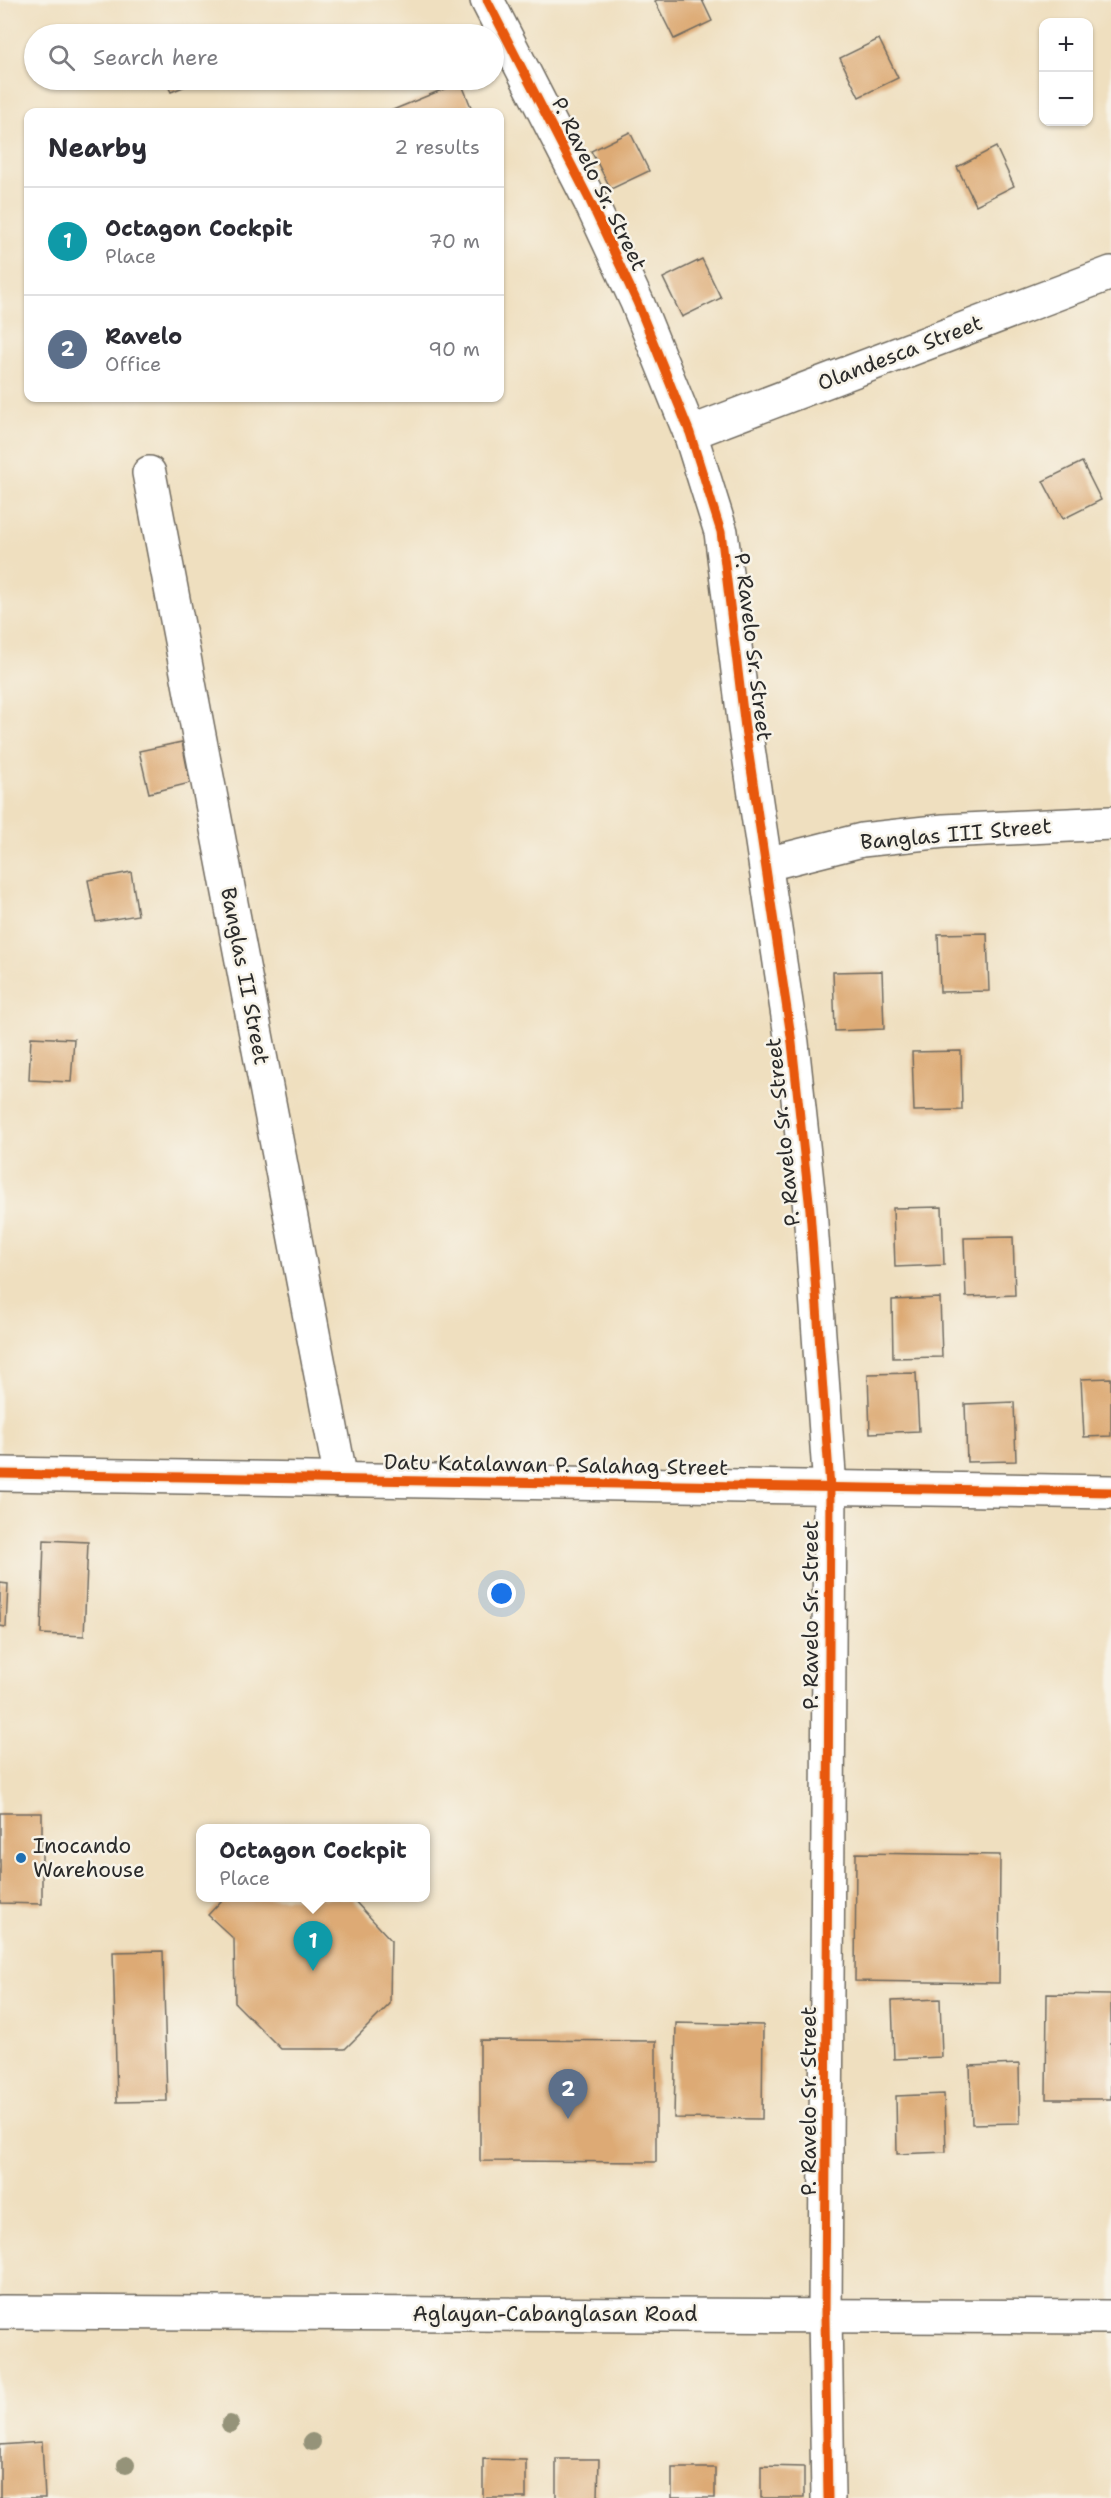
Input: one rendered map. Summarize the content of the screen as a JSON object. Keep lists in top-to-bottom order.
{
  "streets": {
    "street": [
      "P. Ravelo Sr. Street",
      "Olandesca Street",
      "Banglas III Street",
      "Banglas II Street",
      "Datu Katalawan P. Salahag Street",
      "Aglayan-Cabanglasan Road"
    ]
  },
  "crossings": [
    ["P. Ravelo Sr. Street", "Olandesca Street"],
    ["P. Ravelo Sr. Street", "Banglas III Street"],
    ["P. Ravelo Sr. Street", "Datu Katalawan P. Salahag Street"],
    ["P. Ravelo Sr. Street", "Aglayan-Cabanglasan Road"],
    ["Banglas II Street", "Datu Katalawan P. Salahag Street"]
  ],
  "places": ["Inocando Warehouse"],
  "page": {
    "map_buttons": ["+", "−"],
    "search": "Search here",
    "heading": ["Nearby", "2 results"],
    "list": [
      {
        "mark": "1",
        "name": "Octagon Cockpit",
        "note": "Place",
        "value": "70 m"
      },
      {
        "mark": "2",
        "name": "Ravelo",
        "note": "Office",
        "value": "90 m"
      }
    ],
    "popup": ["Octagon Cockpit", "Place"],
    "pins": ["1", "2"]
  }
}
